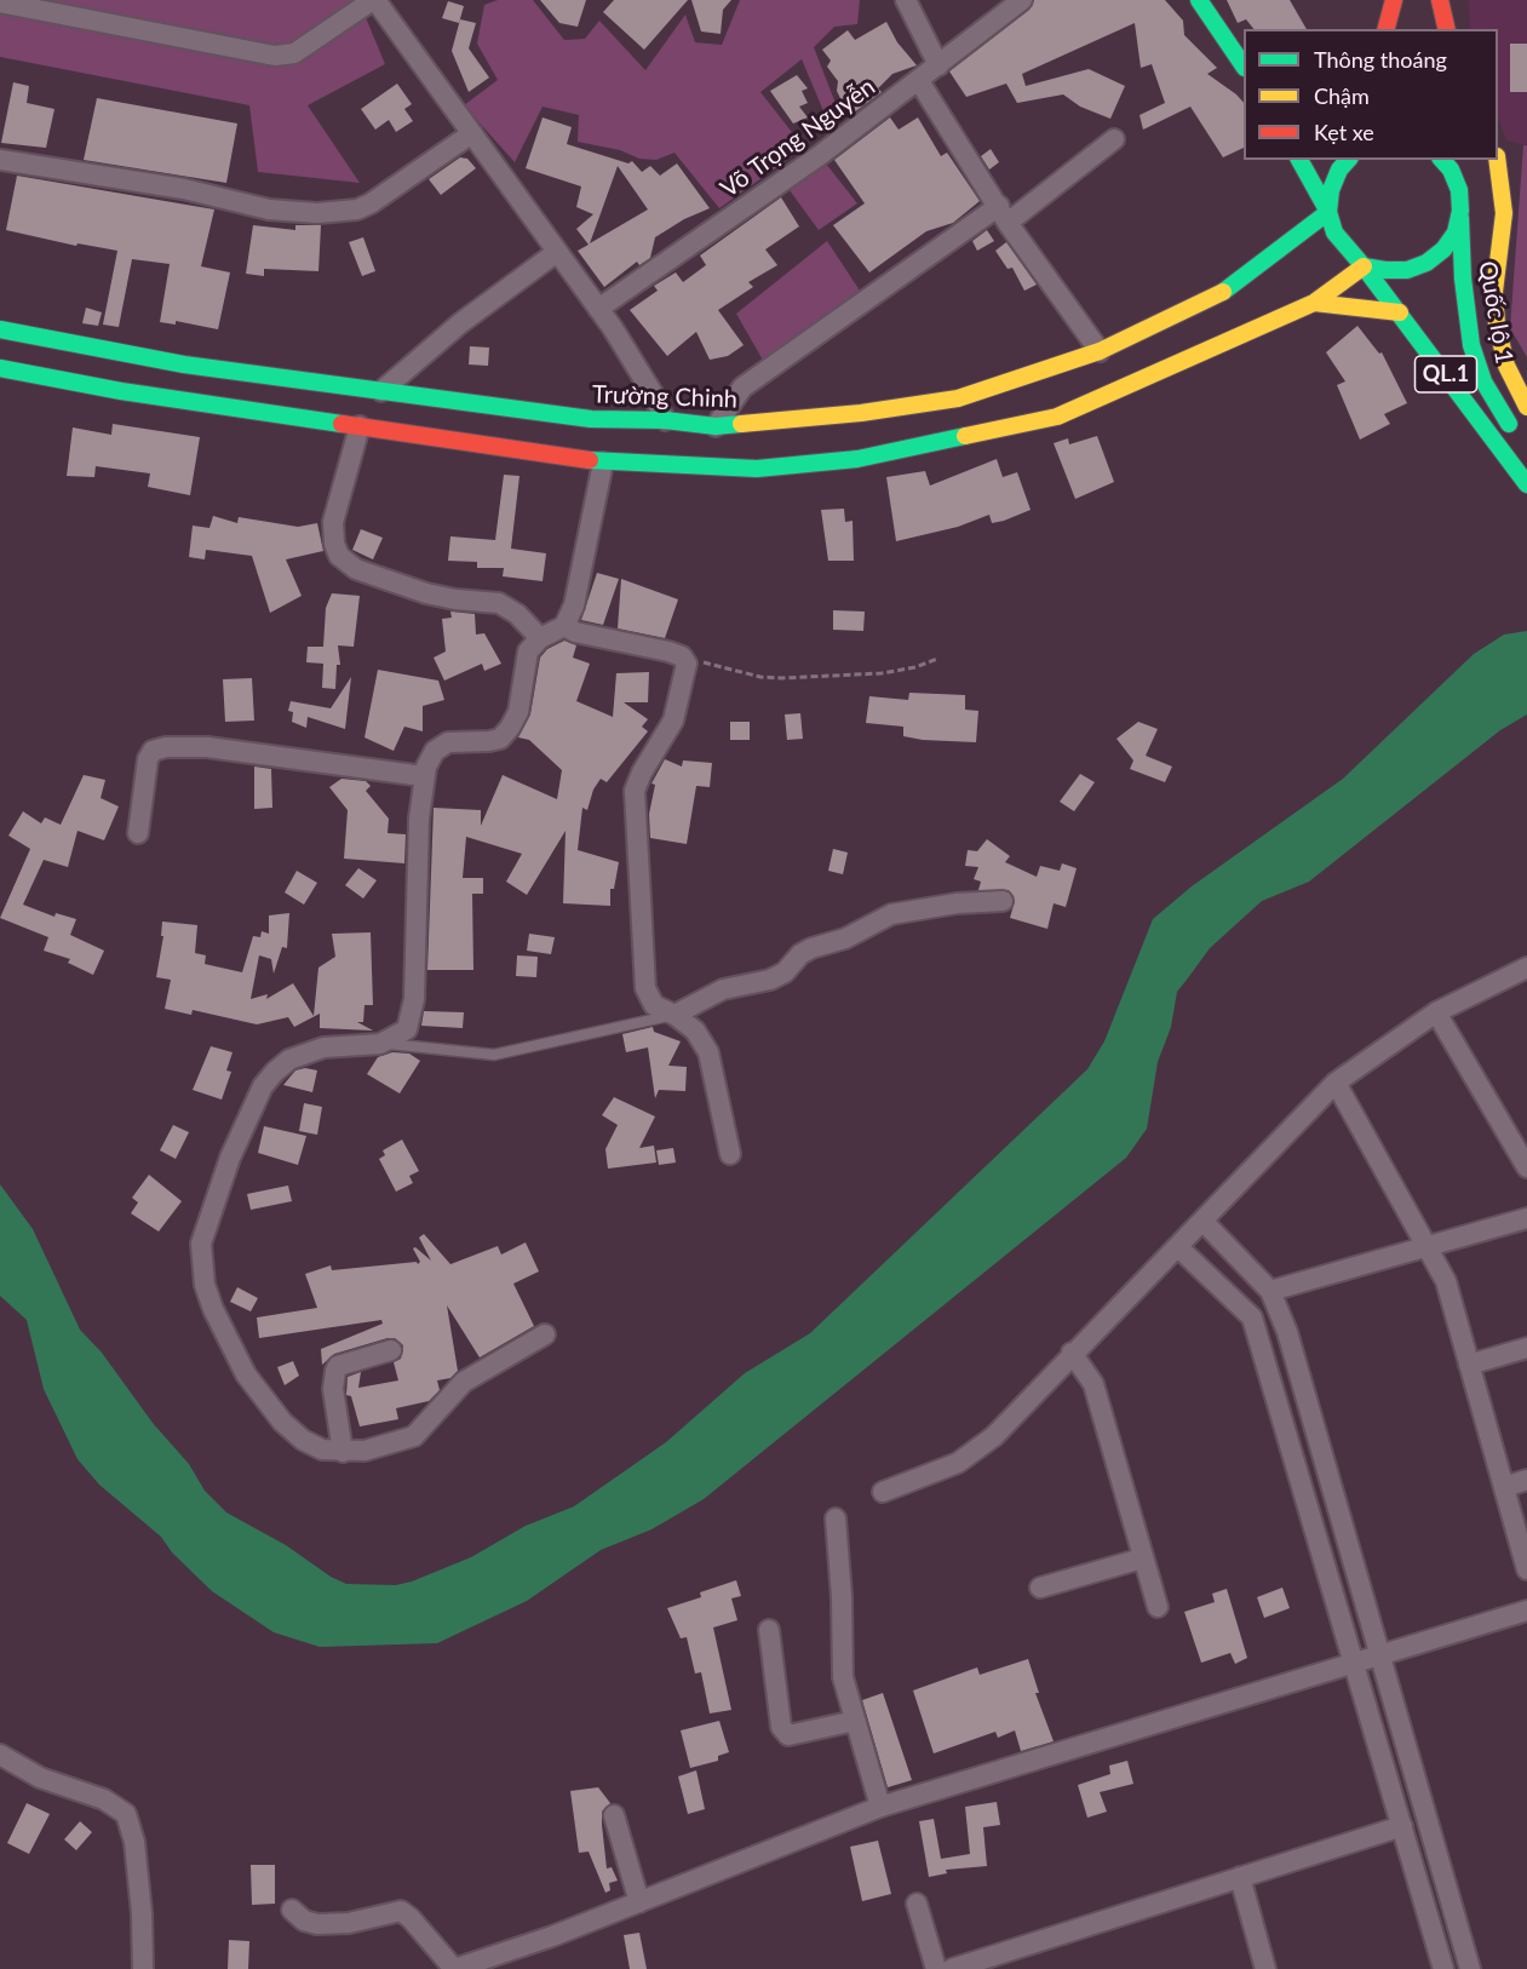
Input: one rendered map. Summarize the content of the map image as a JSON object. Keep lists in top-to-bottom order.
{
  "streets": {
    "main road": ["Quốc lộ 1", "QL.1", "Trường Chinh"],
    "street": ["Võ Trọng Nguyễn"]
  },
  "crossings": [
    ["Quốc lộ 1", "QL.1"],
    ["QL.1", "Trường Chinh"]
  ],
  "legend": ["Thông thoáng", "Chậm", "Kẹt xe"]
}
